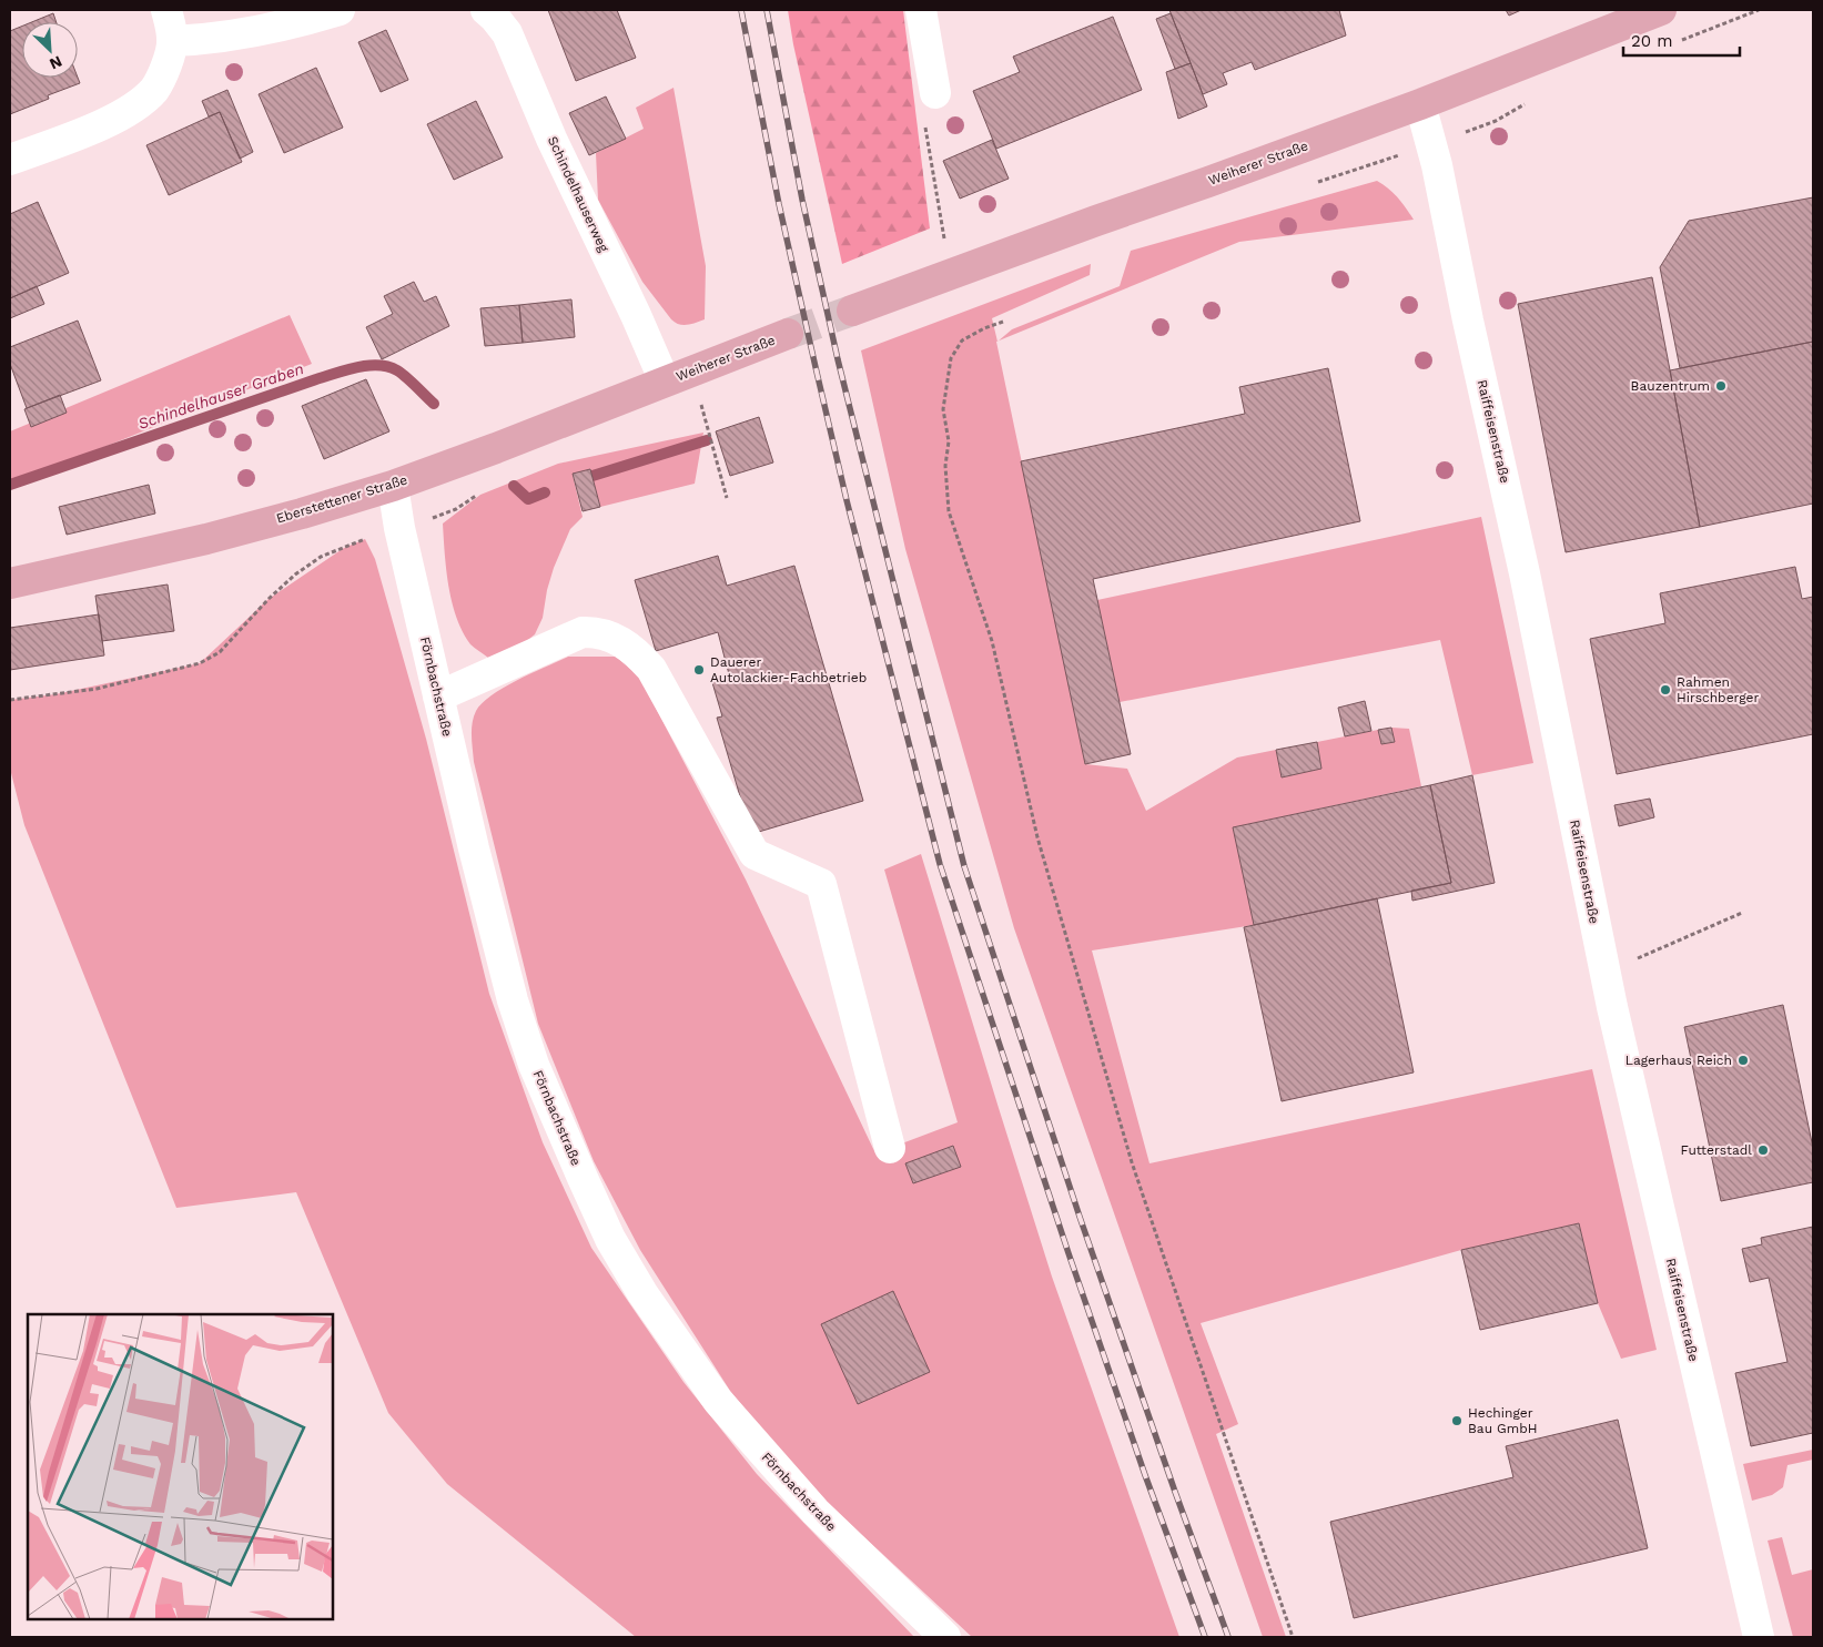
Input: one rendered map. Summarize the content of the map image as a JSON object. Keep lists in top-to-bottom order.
{
  "streets": {
    "main road": ["Weiherer Straße", "Eberstettener Straße"],
    "street": ["Schindelhauserweg", "Raiffeisenstraße", "Förnbachstraße"]
  },
  "crossings": [
    ["Weiherer Straße", "Schindelhauserweg"],
    ["Weiherer Straße", "Raiffeisenstraße"],
    ["Weiherer Straße", "Eberstettener Straße"],
    ["Schindelhauserweg", "Eberstettener Straße"],
    ["Eberstettener Straße", "Förnbachstraße"]
  ],
  "water": ["Schindelhauser Graben"],
  "places": [
    "Bauzentrum",
    "Dauerer Autolackier-Fachbetrieb",
    "Rahmen Hirschberger",
    "Lagerhaus Reich",
    "Futterstadl",
    "Hechinger Bau GmbH"
  ],
  "scale_bar": "20 m",
  "north": "bottom right"
}
